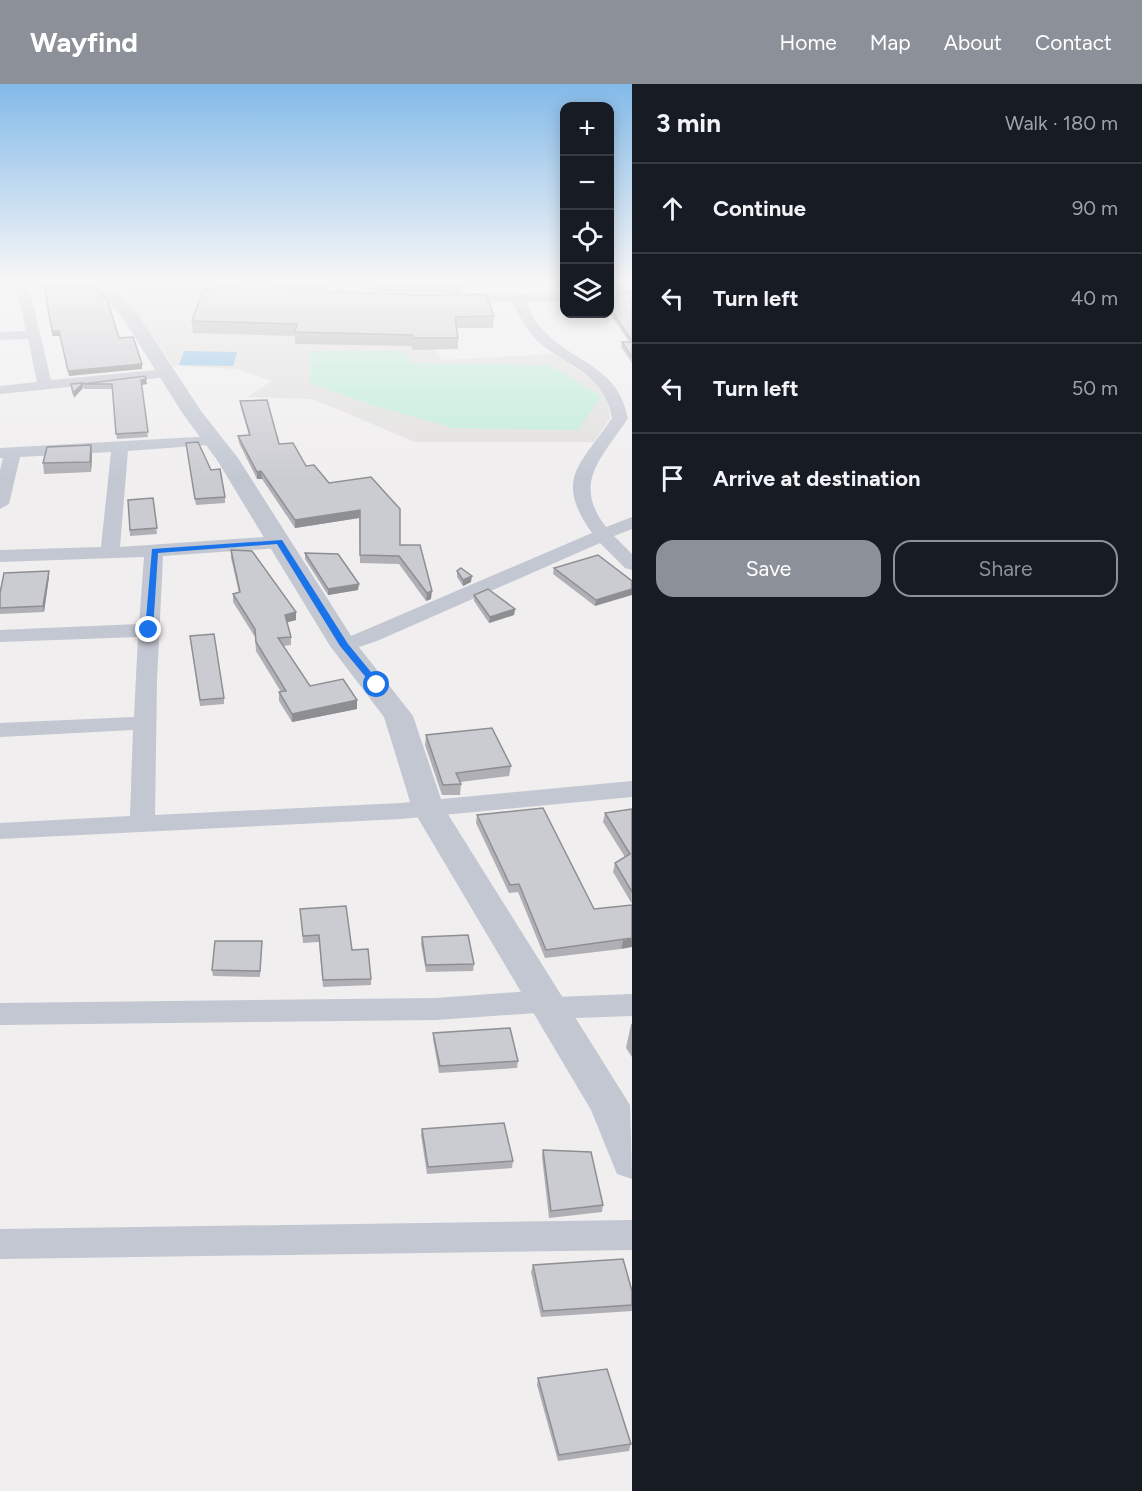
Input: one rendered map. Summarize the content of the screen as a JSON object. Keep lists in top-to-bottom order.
{
  "page": {
    "header": "Wayfind",
    "nav": [
      "Home",
      "Map",
      "About",
      "Contact"
    ],
    "heading": ["3 min", "Walk · 180 m"],
    "map_buttons": ["+", "−"],
    "list": [
      ["Continue", "90 m"],
      ["Turn left", "40 m"],
      ["Turn left", "50 m"],
      "Arrive at destination"
    ],
    "buttons": ["Save", "Share"]
  }
}
